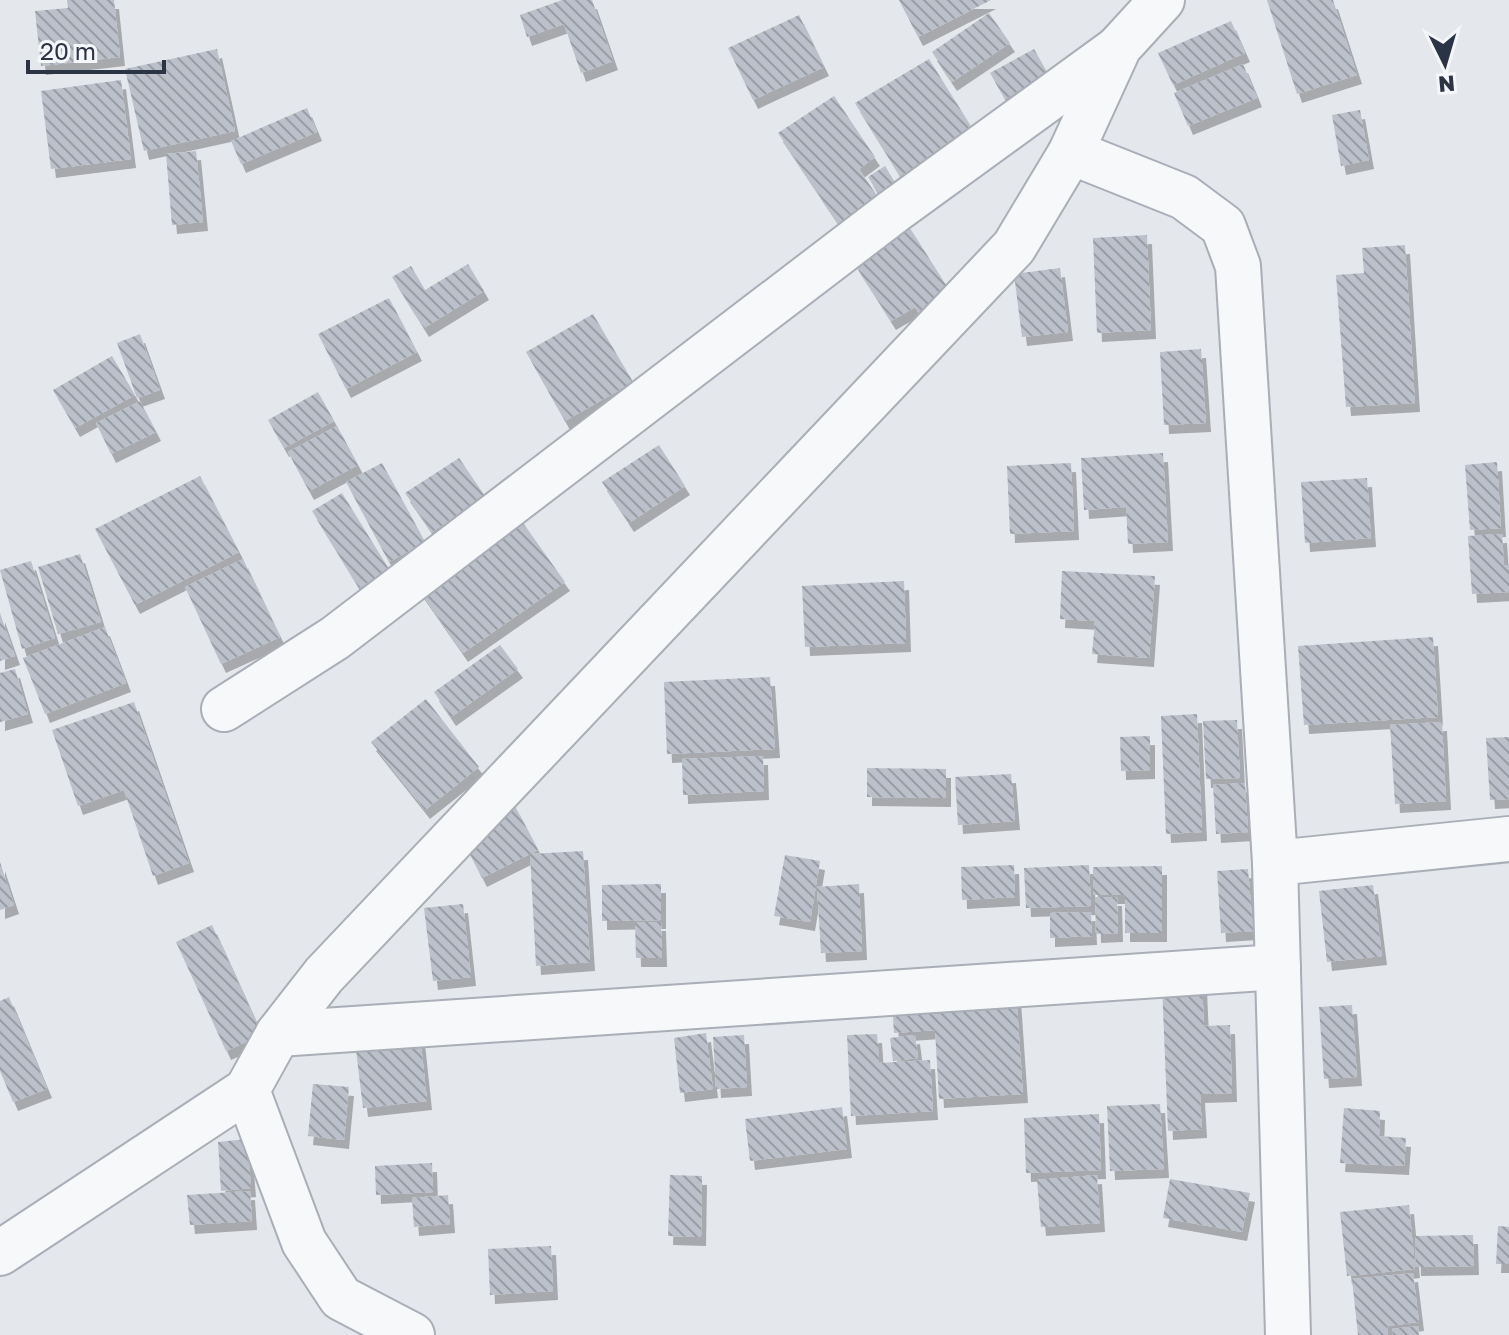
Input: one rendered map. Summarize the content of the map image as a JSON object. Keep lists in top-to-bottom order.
{
  "scale_bar": "20 m",
  "north": "bottom"
}
